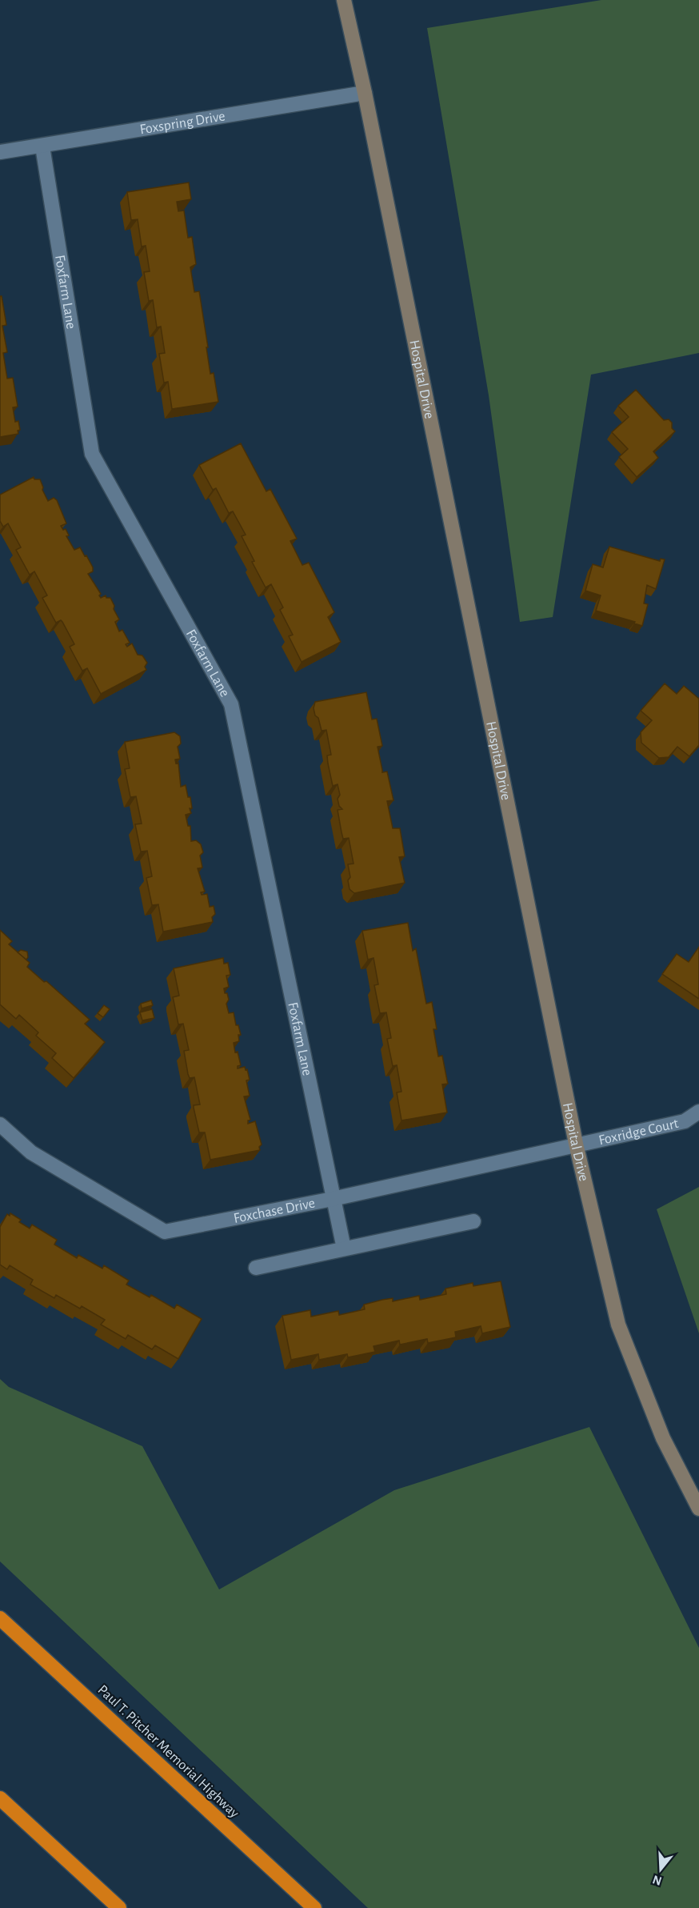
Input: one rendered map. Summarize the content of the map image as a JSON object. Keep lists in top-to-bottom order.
{
  "streets": {
    "highway": ["Paul T. Pitcher Memorial Highway"],
    "street": [
      "Foxspring Drive",
      "Foxfarm Lane",
      "Hospital Drive",
      "Foxridge Court",
      "Foxchase Drive"
    ]
  },
  "crossings": [
    ["Foxspring Drive", "Foxfarm Lane"],
    ["Foxspring Drive", "Hospital Drive"],
    ["Foxfarm Lane", "Foxchase Drive"],
    ["Hospital Drive", "Foxridge Court"],
    ["Hospital Drive", "Foxchase Drive"],
    ["Foxridge Court", "Foxchase Drive"]
  ],
  "north": "bottom"
}
